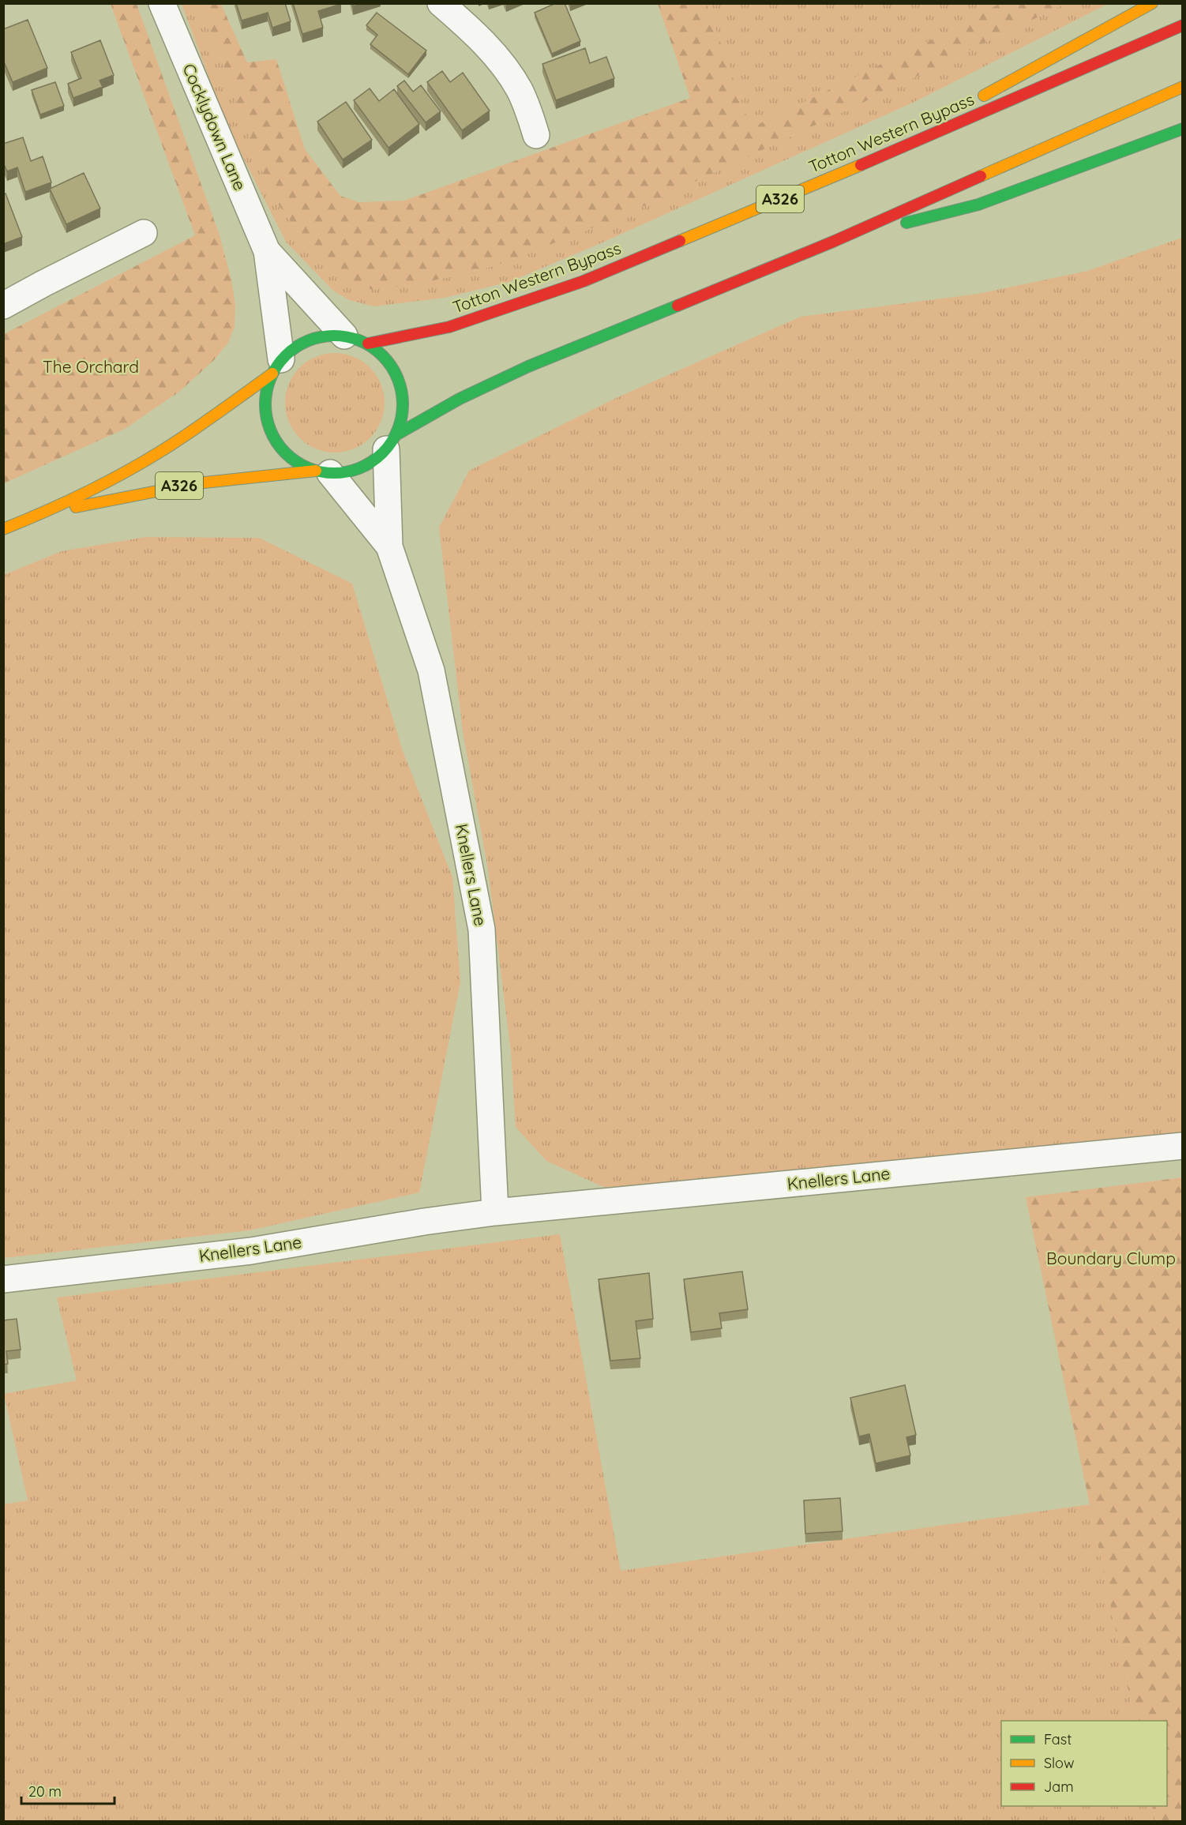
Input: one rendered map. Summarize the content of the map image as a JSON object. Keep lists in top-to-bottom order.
{
  "streets": {
    "main road": ["Totton Western Bypass", "A326"],
    "street": ["Cocklydown Lane", "Knellers Lane"]
  },
  "crossings": [
    ["Cocklydown Lane", "Totton Western Bypass"],
    ["Cocklydown Lane", "A326"],
    ["Cocklydown Lane", "Knellers Lane"],
    ["Totton Western Bypass", "A326"],
    ["Totton Western Bypass", "Knellers Lane"],
    ["A326", "Knellers Lane"]
  ],
  "parks": ["The Orchard", "Boundary Clump"],
  "legend": ["Fast", "Slow", "Jam"],
  "scale_bar": "20 m"
}
